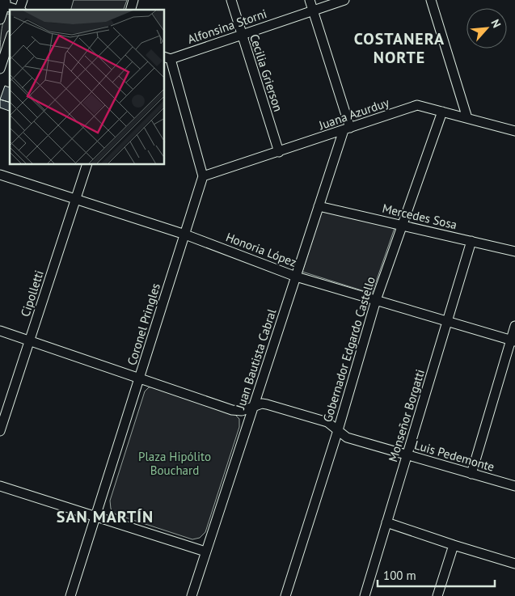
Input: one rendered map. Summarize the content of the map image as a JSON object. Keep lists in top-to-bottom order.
{
  "streets": {
    "street": [
      "Alfonsina Storni",
      "Cecilia Grierson",
      "Juana Azurduy",
      "Mercedes Sosa",
      "Honoria López",
      "Cipolletti",
      "Coronel Pringles",
      "Gobernador Edgardo Castello",
      "Juan Bautista Cabral",
      "Monseñor Borgatti",
      "Luis Pedemonte"
    ]
  },
  "crossings": [
    ["Alfonsina Storni", "Cecilia Grierson"],
    ["Cecilia Grierson", "Juana Azurduy"],
    ["Juana Azurduy", "Coronel Pringles"],
    ["Juana Azurduy", "Gobernador Edgardo Castello"],
    ["Juana Azurduy", "Juan Bautista Cabral"],
    ["Mercedes Sosa", "Gobernador Edgardo Castello"],
    ["Mercedes Sosa", "Juan Bautista Cabral"],
    ["Mercedes Sosa", "Monseñor Borgatti"],
    ["Honoria López", "Cipolletti"],
    ["Honoria López", "Coronel Pringles"],
    ["Honoria López", "Gobernador Edgardo Castello"],
    ["Honoria López", "Juan Bautista Cabral"],
    ["Honoria López", "Monseñor Borgatti"],
    ["Cipolletti", "Luis Pedemonte"],
    ["Coronel Pringles", "Luis Pedemonte"],
    ["Gobernador Edgardo Castello", "Luis Pedemonte"],
    ["Juan Bautista Cabral", "Luis Pedemonte"],
    ["Monseñor Borgatti", "Luis Pedemonte"]
  ],
  "districts": ["COSTANERA NORTE", "SAN MARTÍN"],
  "parks": ["Plaza Hipólito Bouchard"],
  "scale_bar": "100 m",
  "north": "top right"
}
